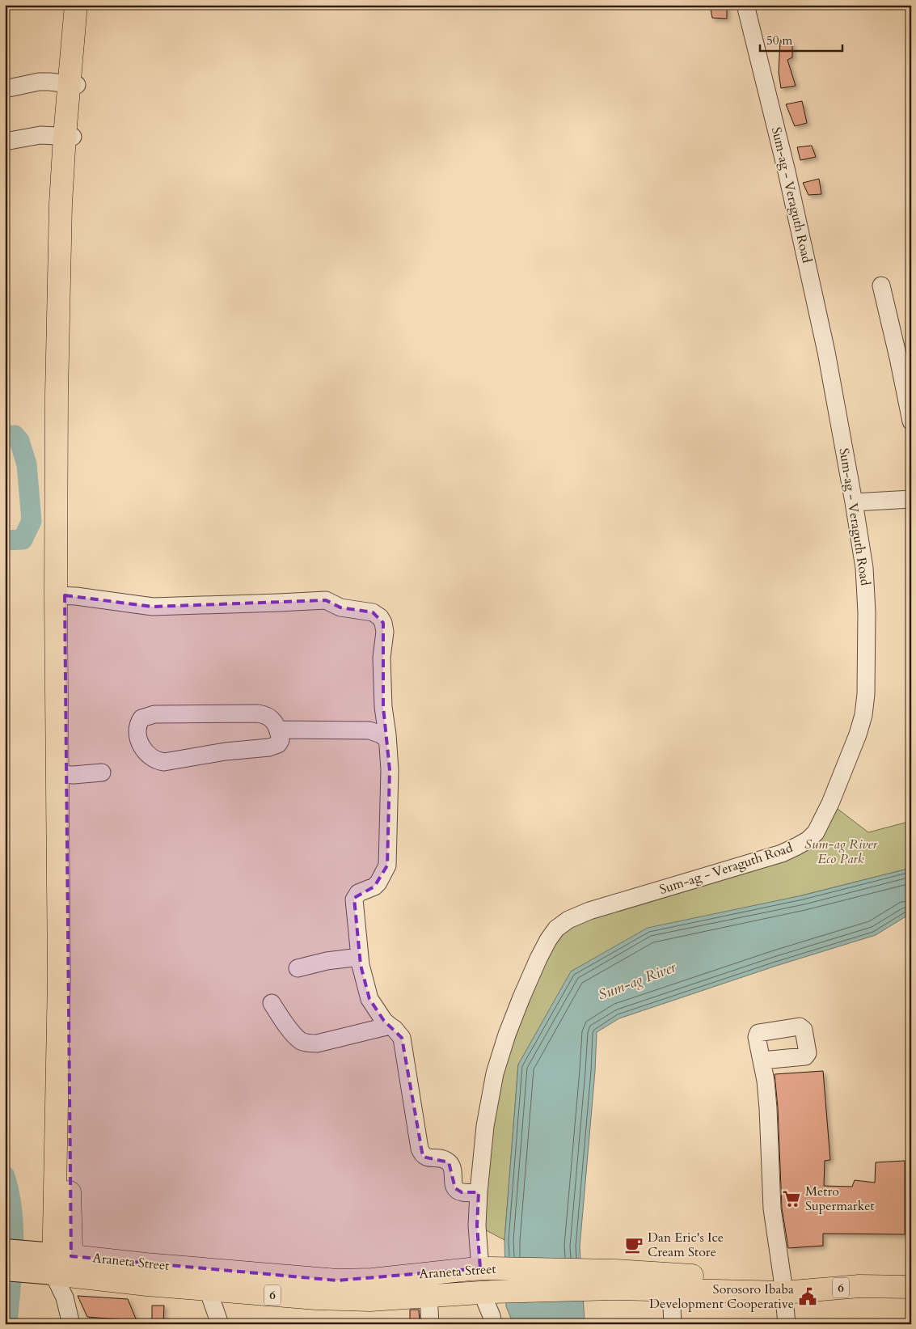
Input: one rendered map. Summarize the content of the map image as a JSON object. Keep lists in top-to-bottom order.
{
  "streets": {
    "highway": ["Araneta Street", "6"],
    "street": ["Sum-ag - Veraguth Road"]
  },
  "crossings": [
    ["Sum-ag - Veraguth Road", "Araneta Street"]
  ],
  "water": ["Sum-ag River"],
  "parks": ["Sum-ag River Eco Park"],
  "places": {
    "supermarket": ["Metro Supermarket"],
    "cafe": ["Dan Eric's Ice Cream Store"],
    "public building": ["Sorosoro Ibaba Development Cooperative"]
  },
  "scale_bar": "50 m"
}
